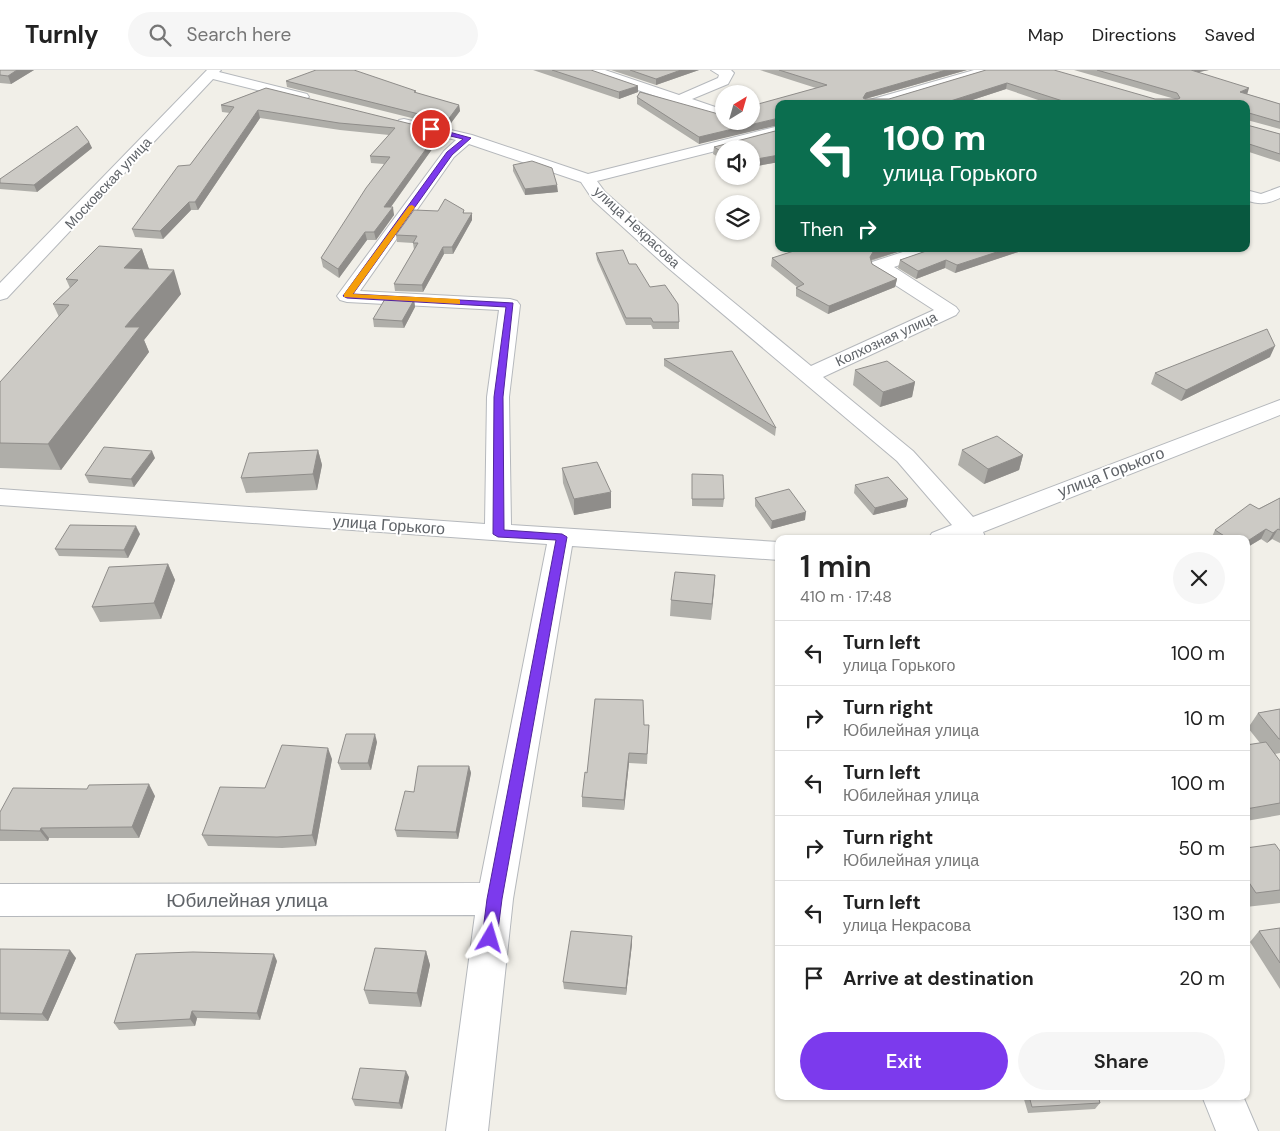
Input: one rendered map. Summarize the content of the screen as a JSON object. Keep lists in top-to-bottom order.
{
  "streets": {
    "street": [
      "Московская улица",
      "улица Некрасова",
      "Колхозная улица",
      "улица Горького",
      "Юбилейная улица"
    ]
  },
  "crossings": [
    ["улица Некрасова", "Колхозная улица"],
    ["улица Некрасова", "улица Горького"]
  ],
  "north": "top right",
  "page": {
    "header": "Turnly",
    "search": "Search here",
    "nav": ["Map", "Directions", "Saved"],
    "turn": ["100 m", "улица Горького"],
    "then": "Then",
    "heading": ["1 min", "410 m · 17:48"],
    "list": [
      {
        "name": "Turn left",
        "note": "улица Горького",
        "value": "100 m"
      },
      {
        "name": "Turn right",
        "note": "Юбилейная улица",
        "value": "10 m"
      },
      {
        "name": "Turn left",
        "note": "Юбилейная улица",
        "value": "100 m"
      },
      {
        "name": "Turn right",
        "note": "Юбилейная улица",
        "value": "50 m"
      },
      {
        "name": "Turn left",
        "note": "улица Некрасова",
        "value": "130 m"
      },
      {
        "name": "Arrive at destination",
        "value": "20 m"
      }
    ],
    "buttons": ["Exit", "Share"]
  }
}
